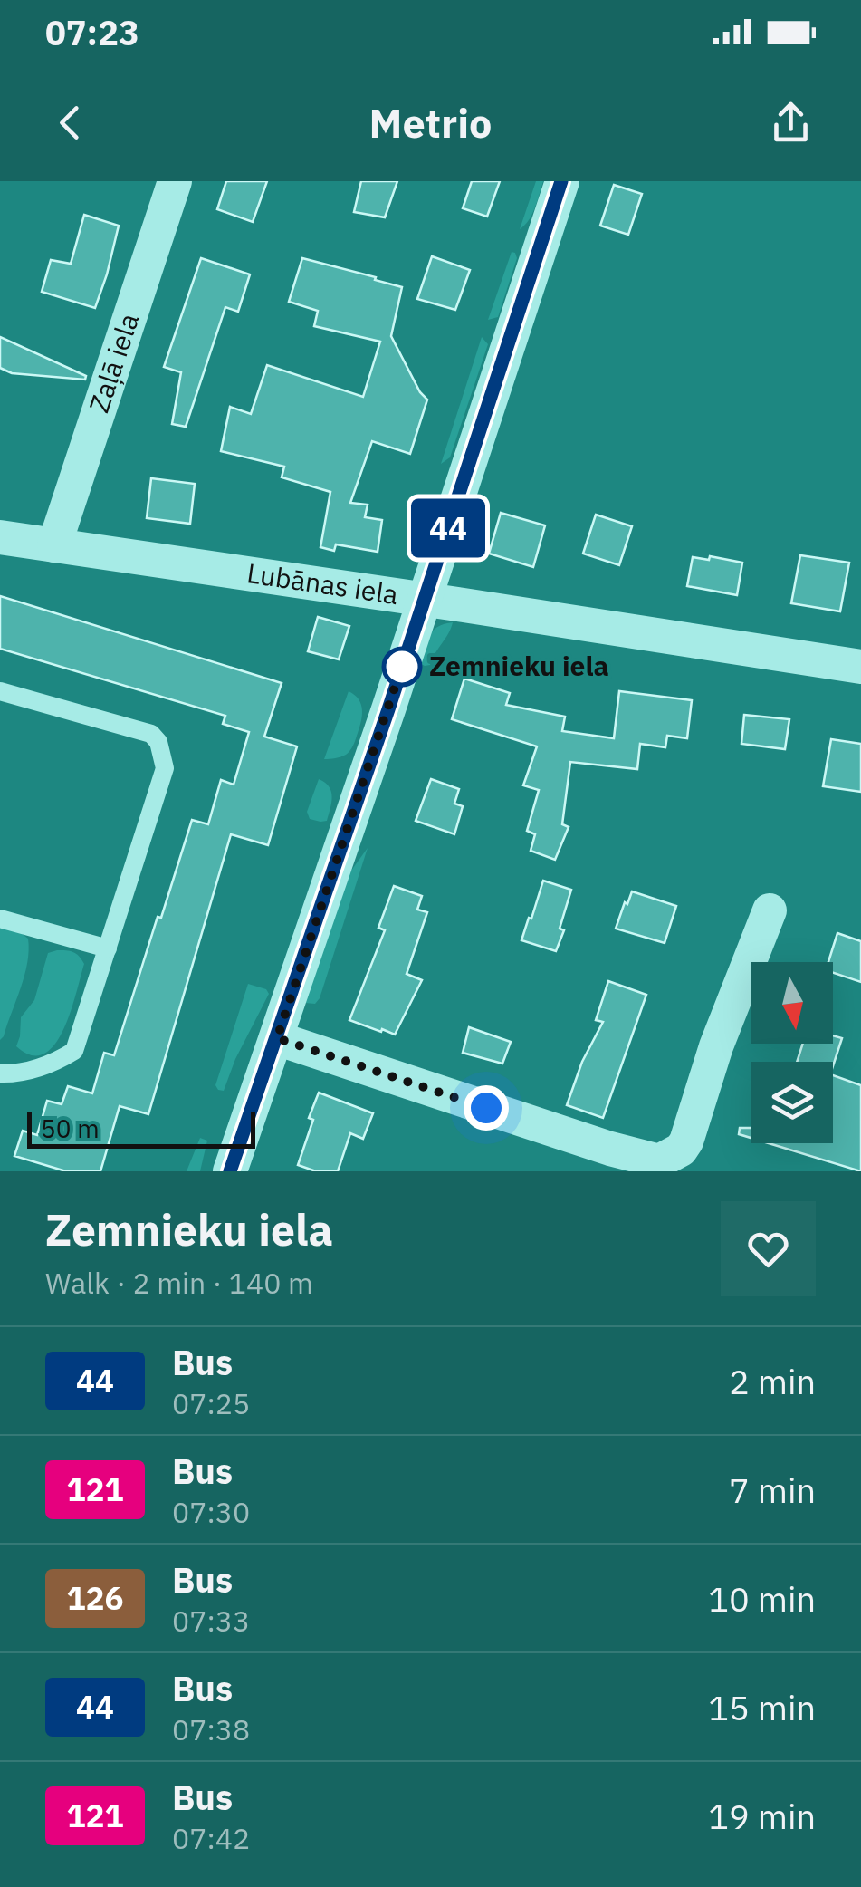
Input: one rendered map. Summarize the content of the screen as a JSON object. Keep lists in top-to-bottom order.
{
  "streets": {
    "street": ["Zaļā iela", "Lubānas iela"]
  },
  "crossings": [
    ["Zaļā iela", "Lubānas iela"]
  ],
  "places": ["Zemnieku iela"],
  "lines": ["bus line 44"],
  "scale_bar": "50 m",
  "north": "bottom",
  "page": {
    "status": "07:23",
    "header": "Metrio",
    "on_map": "44",
    "scale": "50 m",
    "heading": ["Zemnieku iela", "Walk · 2 min · 140 m"],
    "list": [
      {
        "mark": "44",
        "name": "Bus",
        "note": "07:25",
        "value": "2 min"
      },
      {
        "mark": "121",
        "name": "Bus",
        "note": "07:30",
        "value": "7 min"
      },
      {
        "mark": "126",
        "name": "Bus",
        "note": "07:33",
        "value": "10 min"
      },
      {
        "mark": "44",
        "name": "Bus",
        "note": "07:38",
        "value": "15 min"
      },
      {
        "mark": "121",
        "name": "Bus",
        "note": "07:42",
        "value": "19 min"
      }
    ]
  }
}
